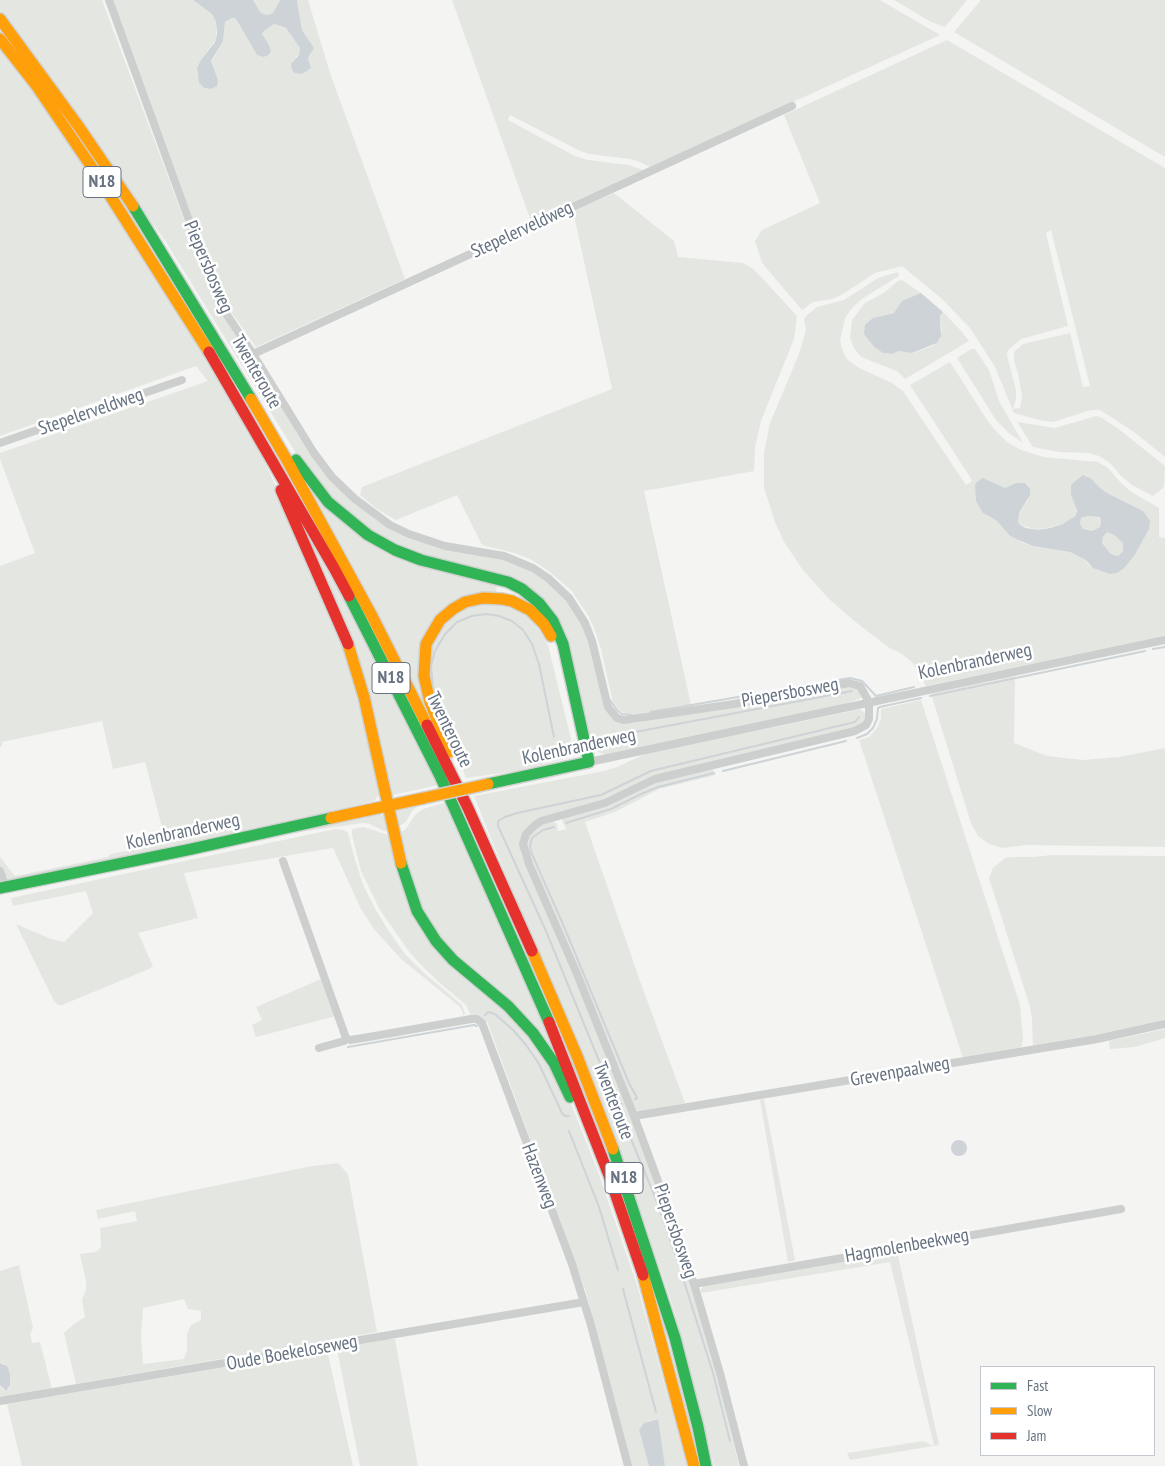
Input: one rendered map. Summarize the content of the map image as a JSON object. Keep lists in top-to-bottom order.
{
  "streets": {
    "main road": ["N18", "Twenteroute", "Kolenbranderweg"],
    "street": [
      "Stepelerveldweg",
      "Piepersbosweg",
      "Grevenpaalweg",
      "Hazenweg",
      "Hagmolenbeekweg",
      "Oude Boekeloseweg"
    ]
  },
  "crossings": [
    ["N18", "Twenteroute"],
    ["N18", "Kolenbranderweg"],
    ["Stepelerveldweg", "Piepersbosweg"],
    ["Piepersbosweg", "Kolenbranderweg"],
    ["Piepersbosweg", "Grevenpaalweg"],
    ["Piepersbosweg", "Hagmolenbeekweg"],
    ["Hazenweg", "Oude Boekeloseweg"]
  ],
  "legend": ["Fast", "Slow", "Jam"]
}
